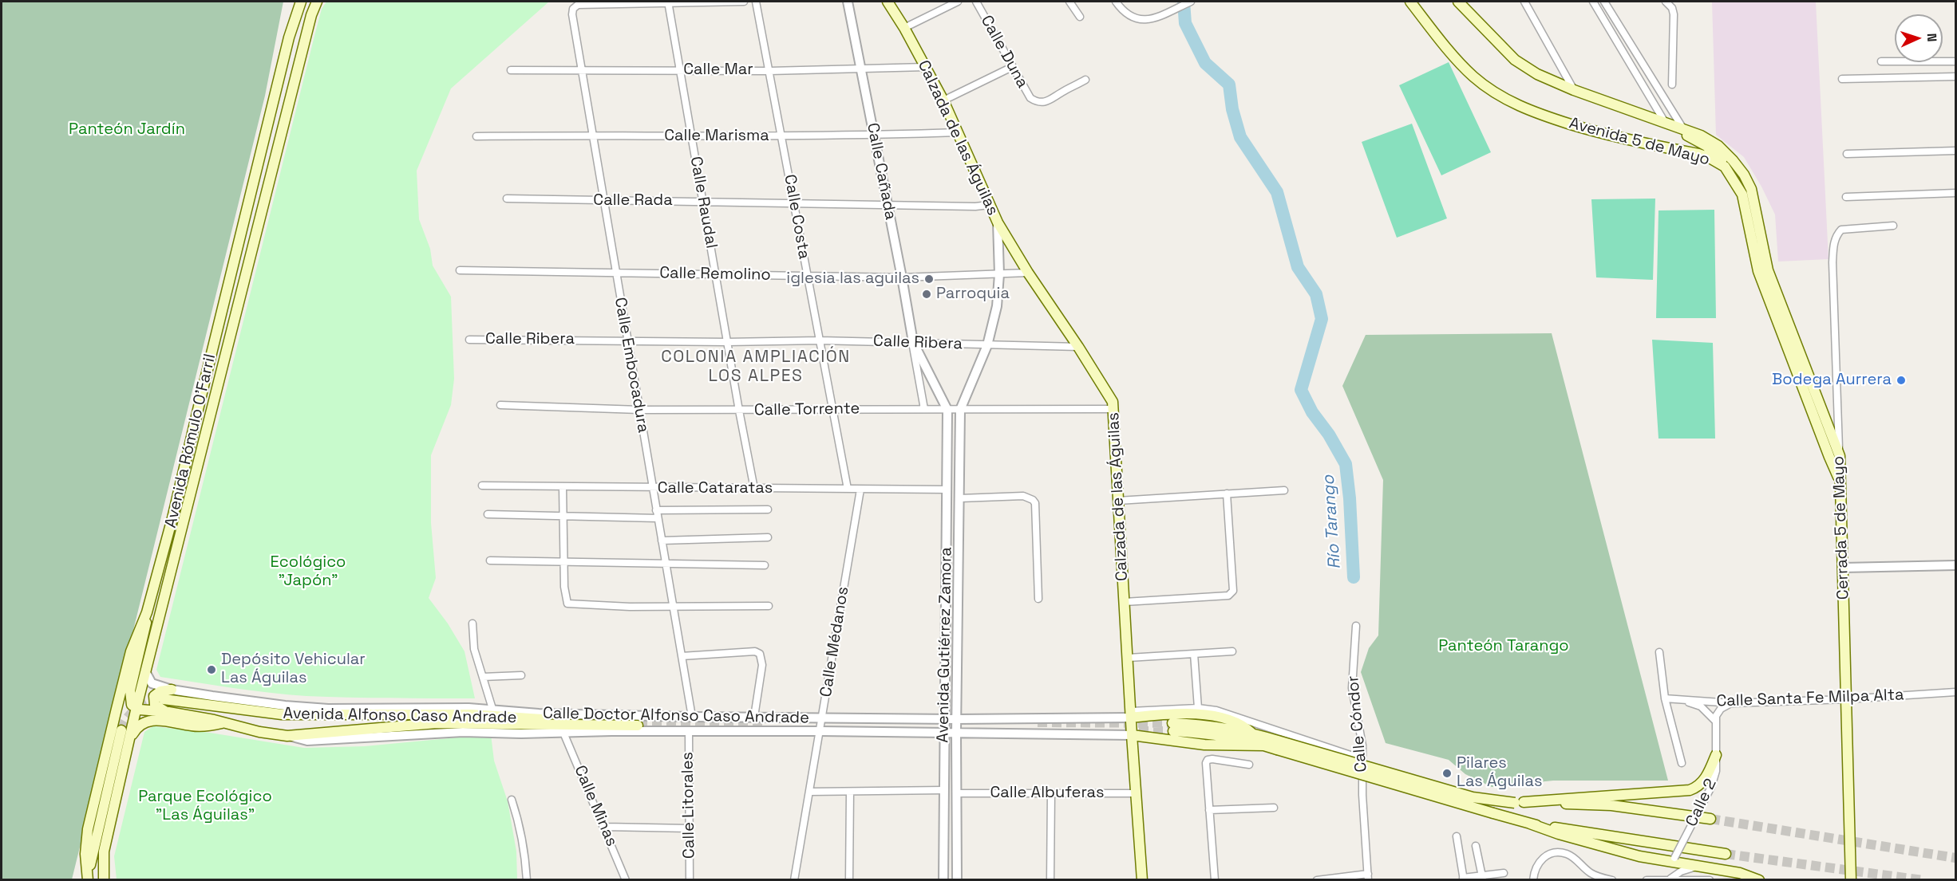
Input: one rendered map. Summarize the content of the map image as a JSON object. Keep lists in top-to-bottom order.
{
  "streets": {
    "main road": [
      "Calzada de las Águilas",
      "Avenida 5 de Mayo",
      "Avenida Rómulo O'Farril",
      "Cerrada 5 de Mayo",
      "Avenida Alfonso Caso Andrade"
    ],
    "street": [
      "Calle Duna",
      "Calle Mar",
      "Calle Marisma",
      "Calle Cañada",
      "Calle Rada",
      "Calle Raudal",
      "Calle Costa",
      "Calle Remolino",
      "Calle Ribera",
      "Calle Embocadura",
      "Calle Torrente",
      "Calle Cataratas",
      "Calle Médanos",
      "Avenida Gutiérrez Zamora",
      "Calle Santa Fe Milpa Alta",
      "Calle Doctor Alfonso Caso Andrade",
      "Calle Cóndor",
      "Calle Albuferas",
      "Calle 2",
      "Calle Litorales",
      "Calle Minas"
    ]
  },
  "crossings": [
    ["Calle Mar", "Calzada de las Águilas"],
    ["Calle Mar", "Calle Cañada"],
    ["Calle Mar", "Calle Raudal"],
    ["Calle Mar", "Calle Costa"],
    ["Calle Mar", "Calle Embocadura"],
    ["Calle Marisma", "Calzada de las Águilas"],
    ["Calle Marisma", "Calle Cañada"],
    ["Calle Marisma", "Calle Raudal"],
    ["Calle Marisma", "Calle Costa"],
    ["Calle Marisma", "Calle Embocadura"],
    ["Calzada de las Águilas", "Calle Rada"],
    ["Calzada de las Águilas", "Calle Remolino"],
    ["Calzada de las Águilas", "Calle Ribera"],
    ["Calzada de las Águilas", "Calle Torrente"],
    ["Calzada de las Águilas", "Calle Doctor Alfonso Caso Andrade"],
    ["Calzada de las Águilas", "Calle Albuferas"],
    ["Avenida 5 de Mayo", "Cerrada 5 de Mayo"],
    ["Calle Cañada", "Calle Rada"],
    ["Calle Cañada", "Calle Remolino"],
    ["Calle Cañada", "Calle Ribera"],
    ["Calle Cañada", "Calle Torrente"],
    ["Calle Cañada", "Avenida Gutiérrez Zamora"],
    ["Calle Rada", "Calle Raudal"],
    ["Calle Rada", "Calle Costa"],
    ["Calle Rada", "Calle Embocadura"],
    ["Calle Raudal", "Calle Remolino"],
    ["Calle Raudal", "Calle Ribera"],
    ["Calle Raudal", "Calle Embocadura"],
    ["Calle Raudal", "Calle Torrente"],
    ["Calle Raudal", "Calle Cataratas"],
    ["Calle Costa", "Calle Remolino"],
    ["Calle Costa", "Calle Ribera"],
    ["Calle Costa", "Calle Torrente"],
    ["Calle Costa", "Calle Cataratas"],
    ["Calle Remolino", "Calle Embocadura"],
    ["Calle Ribera", "Calle Embocadura"],
    ["Calle Embocadura", "Calle Torrente"],
    ["Calle Embocadura", "Calle Cataratas"],
    ["Calle Embocadura", "Calle Doctor Alfonso Caso Andrade"],
    ["Calle Torrente", "Avenida Gutiérrez Zamora"],
    ["Avenida Rómulo O'Farril", "Avenida Alfonso Caso Andrade"],
    ["Avenida Rómulo O'Farril", "Calle Doctor Alfonso Caso Andrade"],
    ["Calle Cataratas", "Calle Médanos"],
    ["Calle Cataratas", "Avenida Gutiérrez Zamora"],
    ["Cerrada 5 de Mayo", "Calle Santa Fe Milpa Alta"],
    ["Calle Médanos", "Calle Doctor Alfonso Caso Andrade"],
    ["Avenida Gutiérrez Zamora", "Calle Doctor Alfonso Caso Andrade"],
    ["Avenida Gutiérrez Zamora", "Calle Albuferas"],
    ["Avenida Alfonso Caso Andrade", "Calle Doctor Alfonso Caso Andrade"],
    ["Calle Doctor Alfonso Caso Andrade", "Calle Litorales"],
    ["Calle Doctor Alfonso Caso Andrade", "Calle Minas"]
  ],
  "districts": ["COLONIA AMPLIACIÓN LOS ALPES"],
  "water": ["Río Tarango"],
  "parks": [
    "Panteón Jardín",
    "Ecológico \"Japón\"",
    "Panteón Tarango",
    "Parque Ecológico \"Las Águilas\""
  ],
  "places": [
    "iglesia las aguilas",
    "Parroquia",
    "Bodega Aurrera",
    "Depósito Vehicular Las Águilas",
    "Pilares Las Águilas"
  ],
  "north": "right"
}
